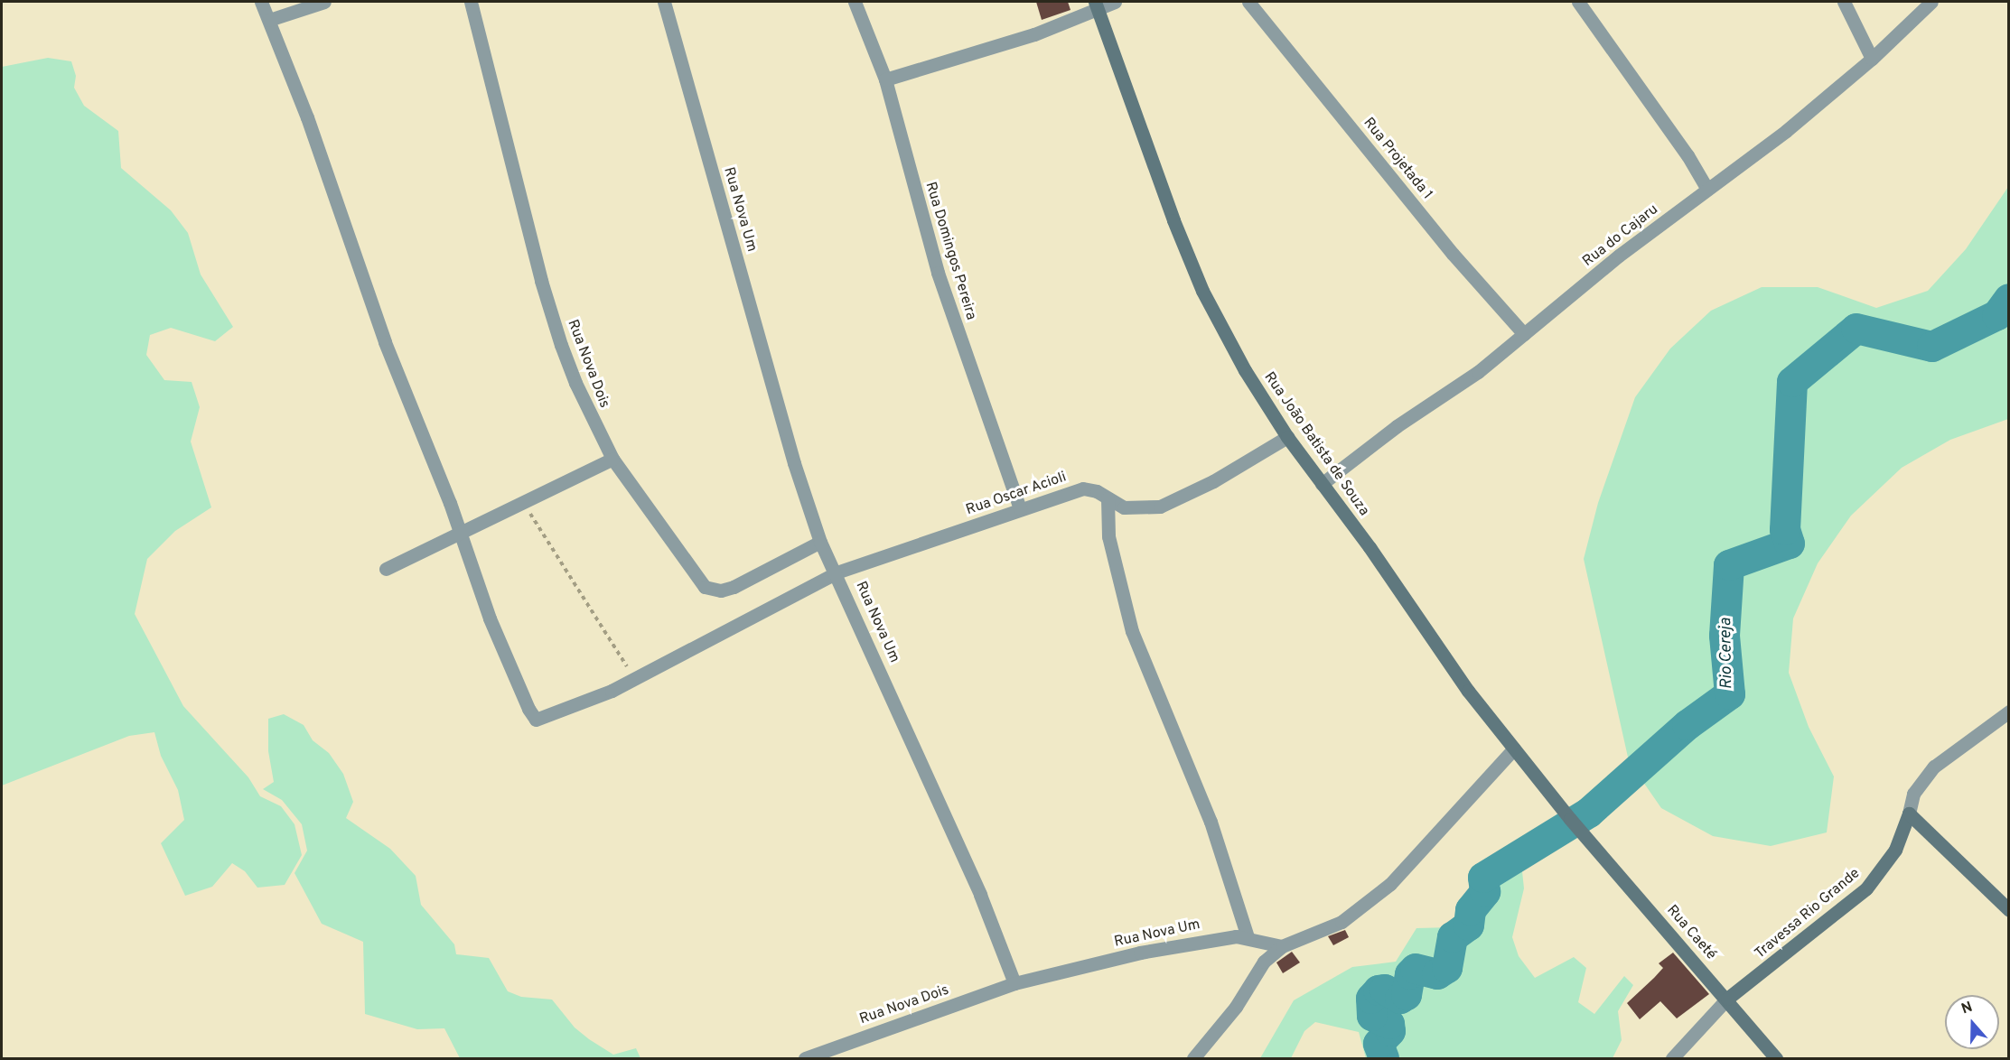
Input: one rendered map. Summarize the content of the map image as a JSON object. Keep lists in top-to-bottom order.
{
  "streets": {
    "street": [
      "Rua Projetada 1",
      "Rua Nova Um",
      "Rua do Cajaru",
      "Rua Domingos Pereira",
      "Rua Nova Dois",
      "Rua João Batista de Souza",
      "Rua Oscar Acioli",
      "Travessa Rio Grande",
      "Rua Caeté"
    ]
  },
  "crossings": [
    ["Rua Projetada 1", "Rua do Cajaru"],
    ["Rua Nova Um", "Rua Nova Dois"],
    ["Rua Nova Um", "Rua Oscar Acioli"],
    ["Rua do Cajaru", "Rua João Batista de Souza"],
    ["Rua Domingos Pereira", "Rua Oscar Acioli"],
    ["Rua João Batista de Souza", "Rua Oscar Acioli"],
    ["Rua João Batista de Souza", "Rua Caeté"],
    ["Travessa Rio Grande", "Rua Caeté"]
  ],
  "water": ["Rio Cereja"],
  "north": "top"
}
